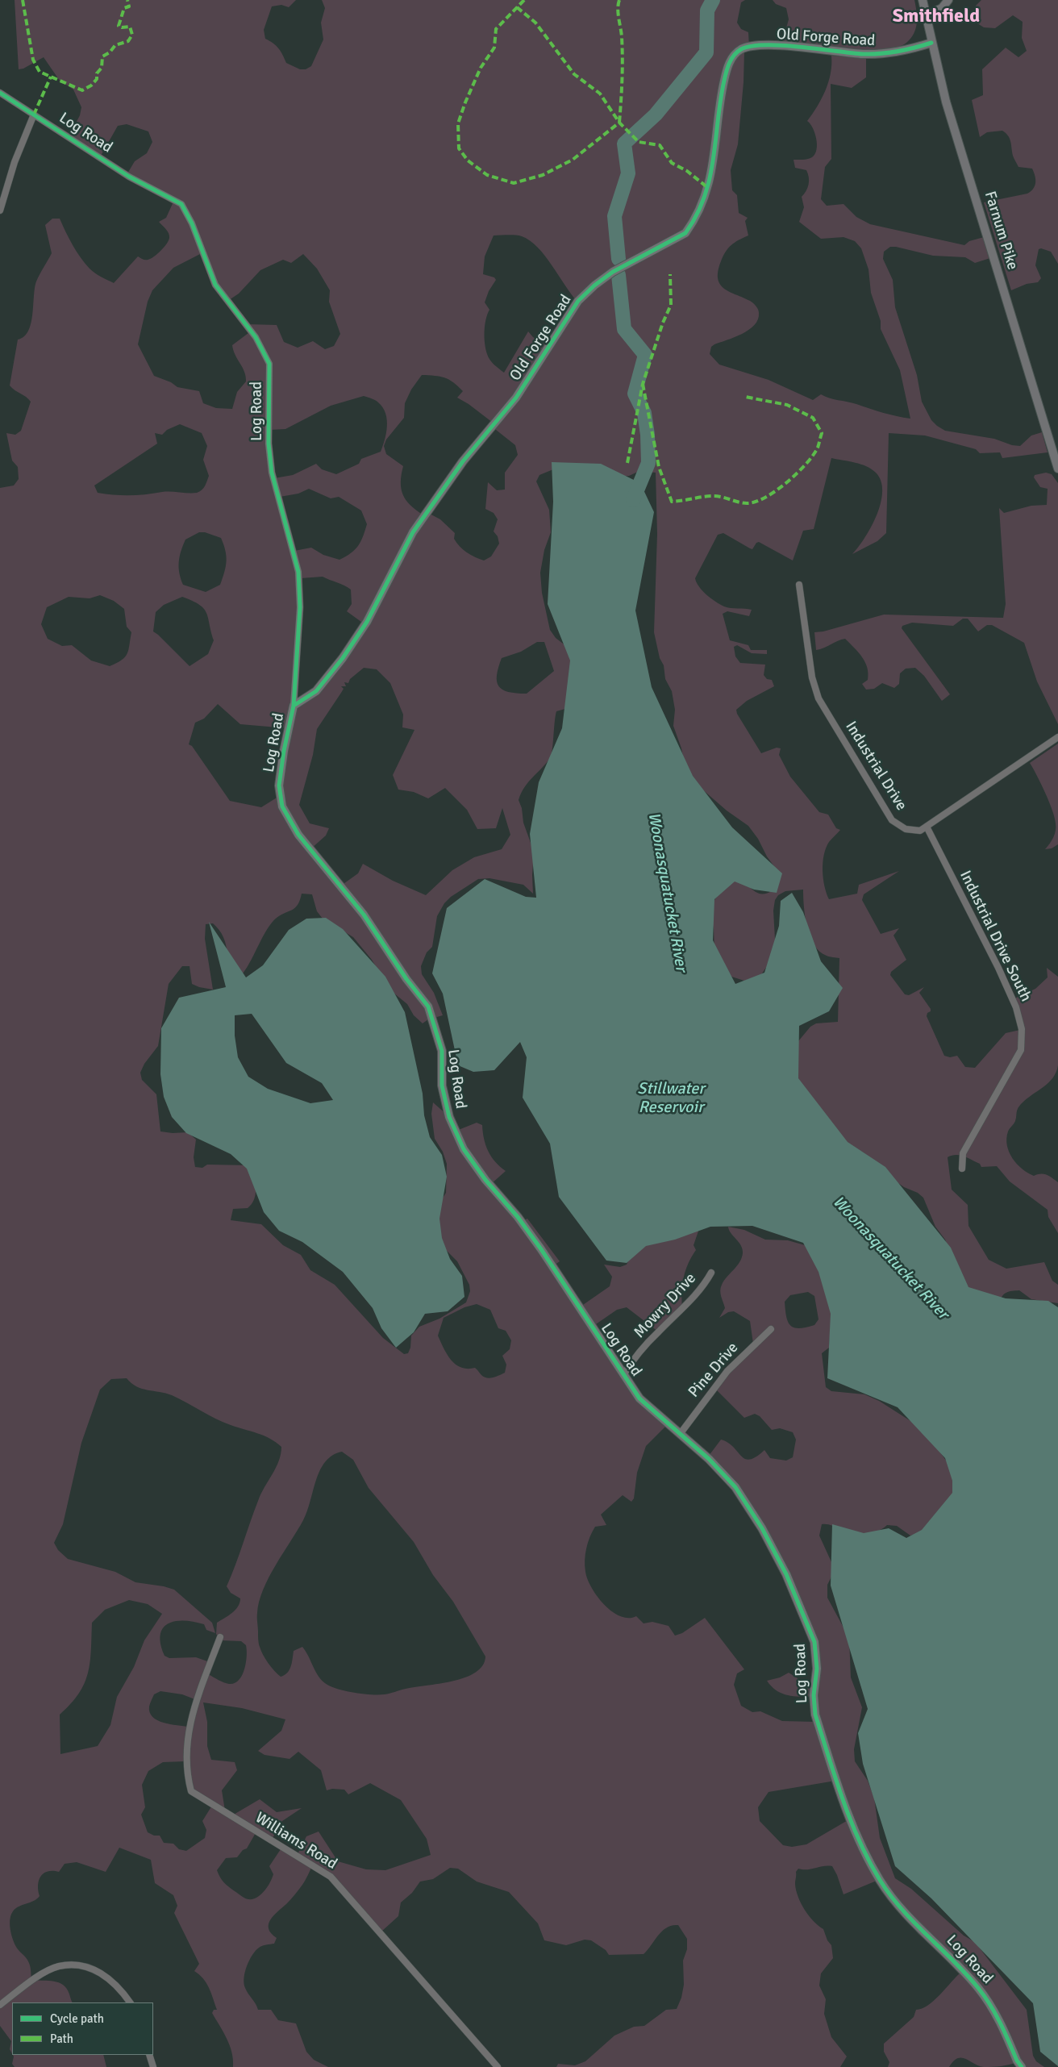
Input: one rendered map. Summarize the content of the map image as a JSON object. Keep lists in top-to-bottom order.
{
  "streets": {
    "street": [
      "Old Forge Road",
      "Log Road",
      "Farnum Pike",
      "Industrial Drive",
      "Industrial Drive South",
      "Mowry Drive",
      "Pine Drive",
      "Williams Road"
    ]
  },
  "crossings": [
    ["Old Forge Road", "Log Road"],
    ["Old Forge Road", "Farnum Pike"],
    ["Log Road", "Mowry Drive"],
    ["Log Road", "Pine Drive"],
    ["Industrial Drive", "Industrial Drive South"]
  ],
  "districts": ["Smithfield"],
  "water": ["Woonasquatucket River", "Stillwater Reservoir"],
  "legend": ["Cycle path", "Path"]
}
